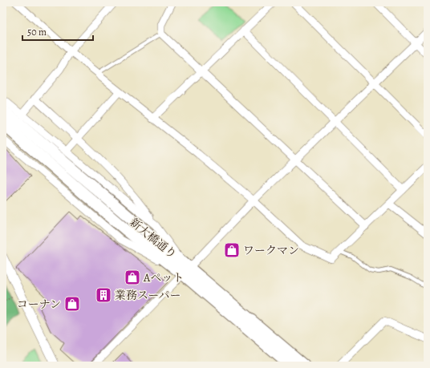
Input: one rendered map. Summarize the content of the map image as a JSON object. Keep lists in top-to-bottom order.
{
  "streets": {
    "main road": ["新大橋通り"]
  },
  "places": {
    "shop": ["ワークマン", "Aペット", "コーナン"],
    "building": ["業務スーパー"]
  },
  "scale_bar": "50 m"
}
